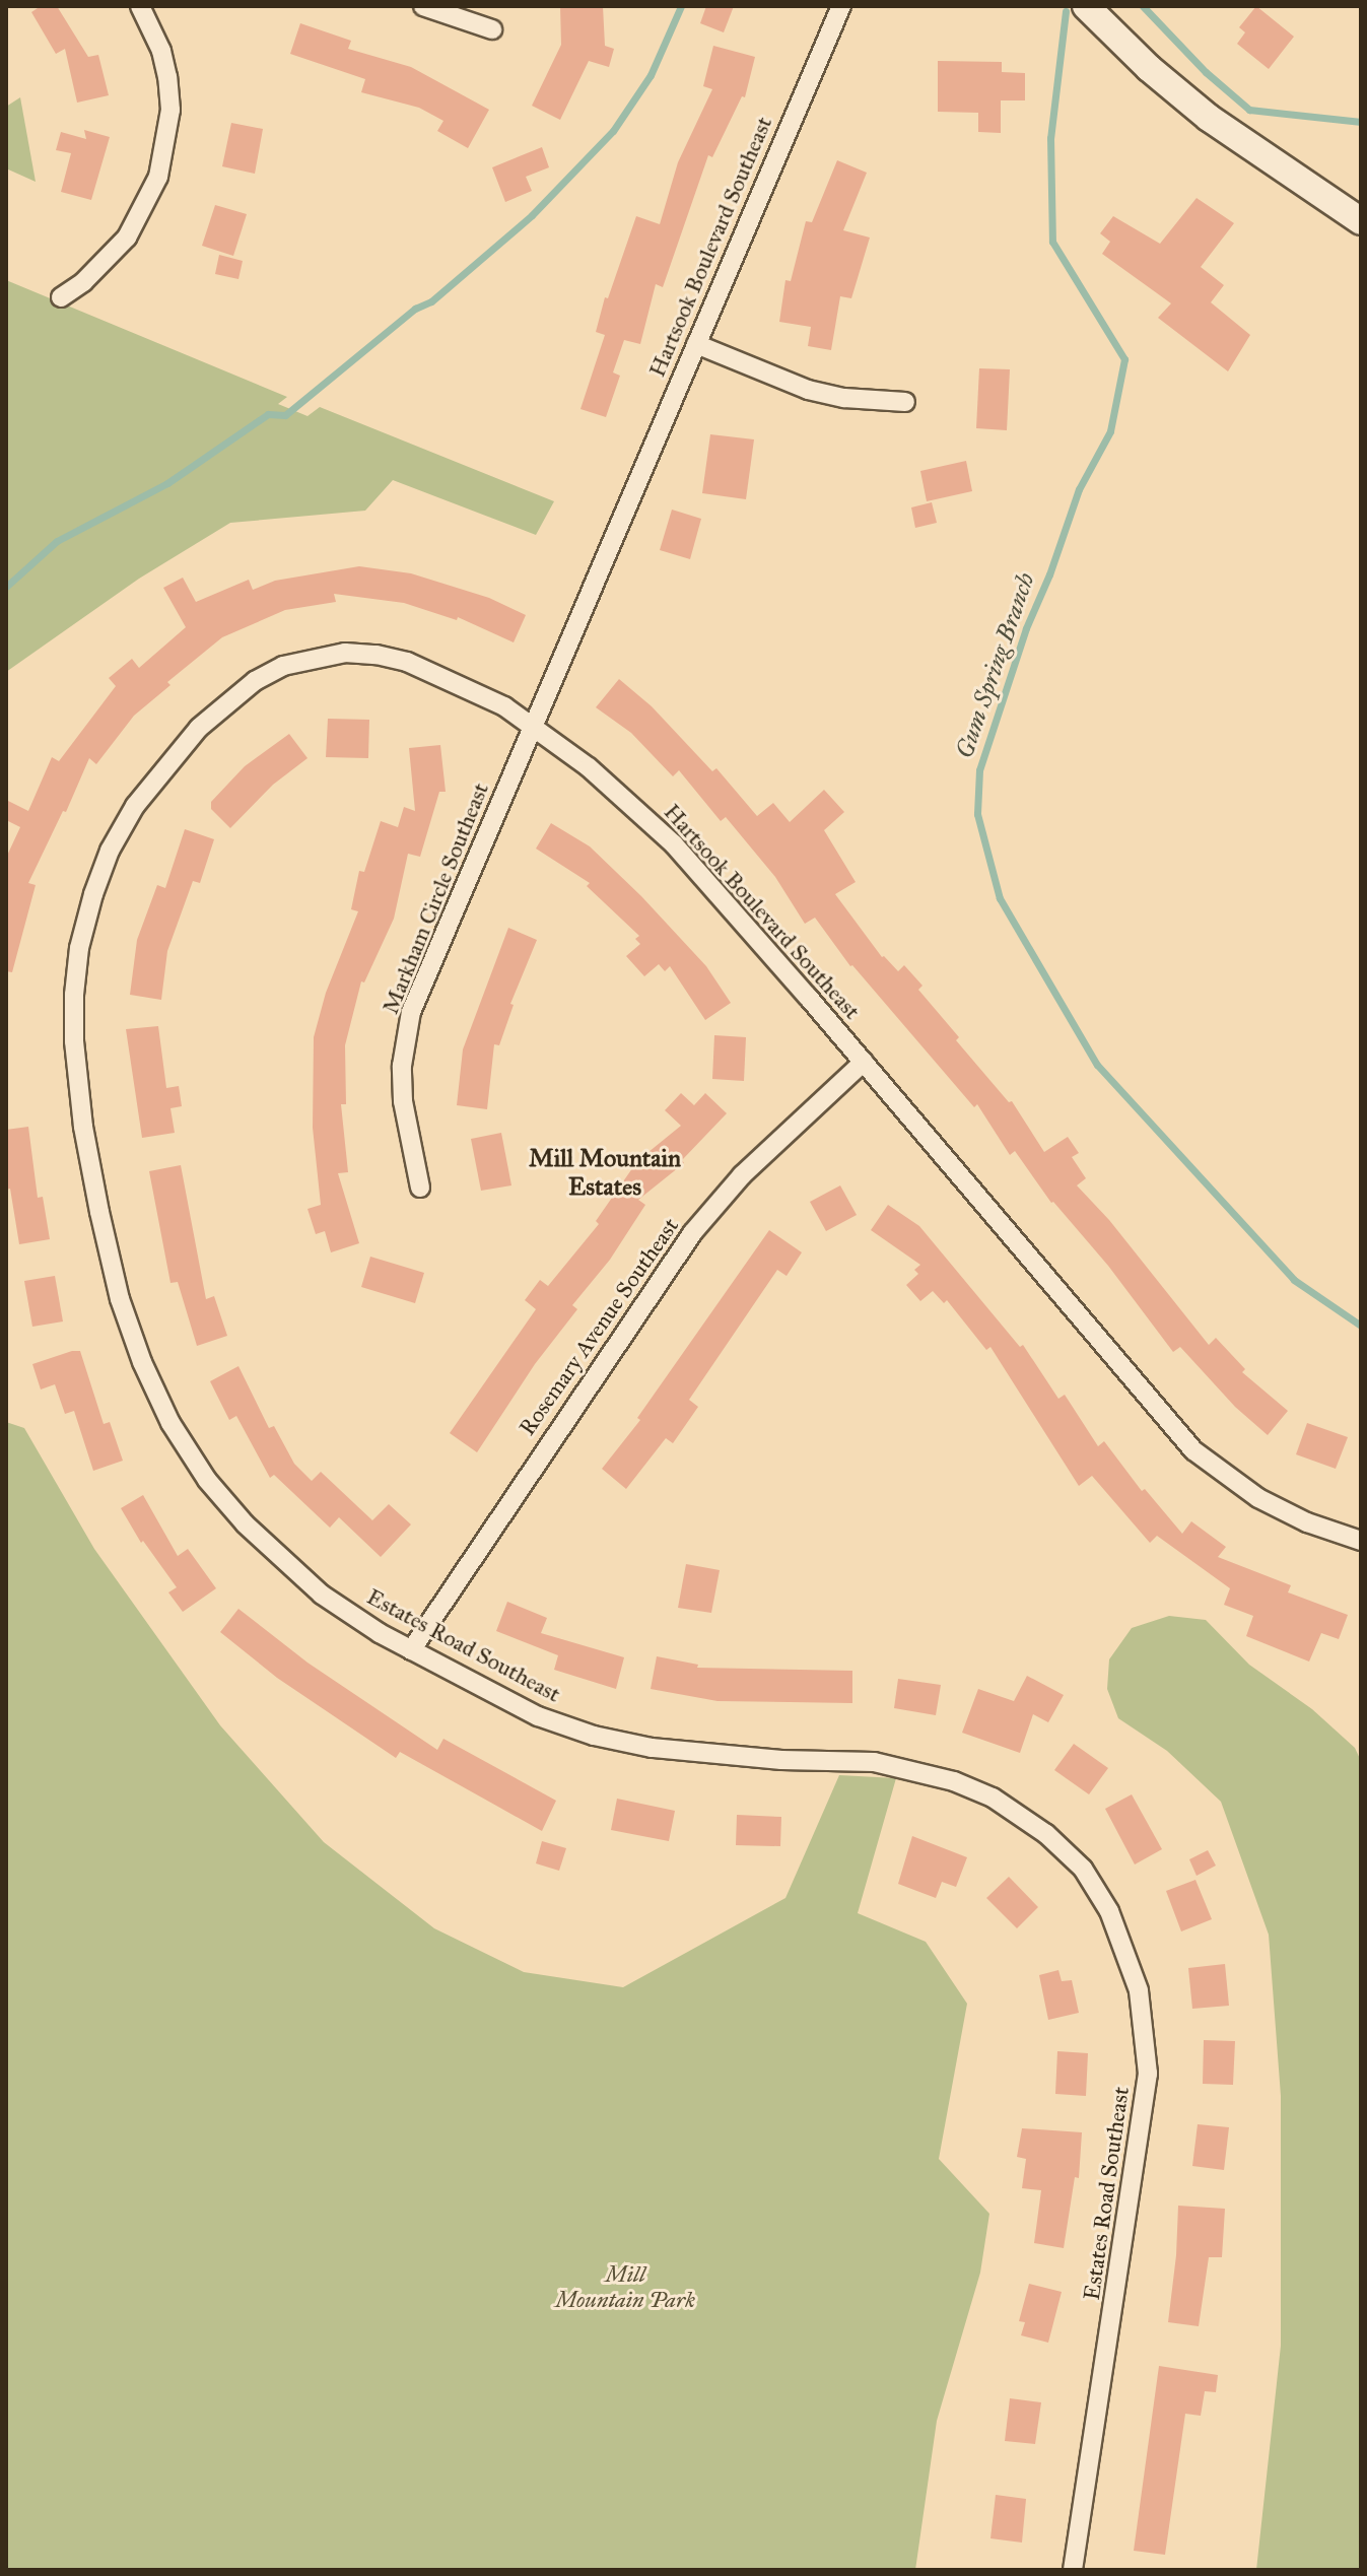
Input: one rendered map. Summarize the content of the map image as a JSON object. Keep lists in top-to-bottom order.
{
  "streets": {
    "street": [
      "Hartsook Boulevard Southeast",
      "Markham Circle Southeast",
      "Rosemary Avenue Southeast",
      "Estates Road Southeast"
    ]
  },
  "crossings": [
    ["Hartsook Boulevard Southeast", "Markham Circle Southeast"],
    ["Hartsook Boulevard Southeast", "Rosemary Avenue Southeast"],
    ["Hartsook Boulevard Southeast", "Estates Road Southeast"],
    ["Markham Circle Southeast", "Estates Road Southeast"],
    ["Rosemary Avenue Southeast", "Estates Road Southeast"]
  ],
  "districts": ["Mill Mountain Estates"],
  "water": ["Gum Spring Branch"],
  "parks": ["Mill Mountain Park"]
}
